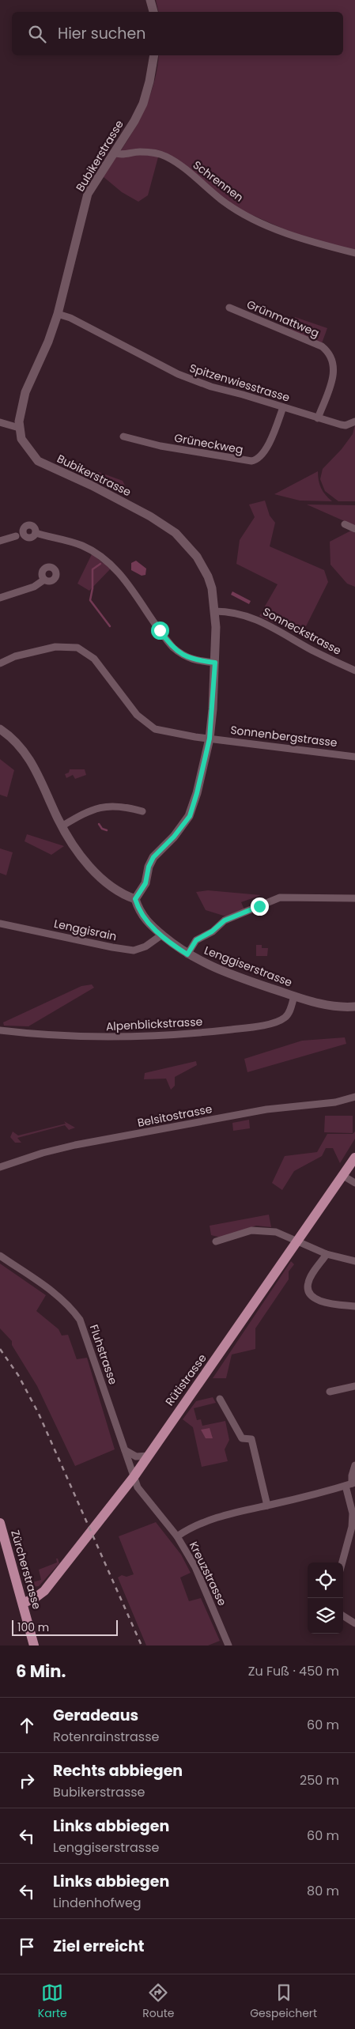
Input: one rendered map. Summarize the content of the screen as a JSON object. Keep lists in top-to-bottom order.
{
  "streets": {
    "main road": ["Rütistrasse", "Zürcherstrasse"],
    "street": [
      "Bubikerstrasse",
      "Schrennen",
      "Grünmattweg",
      "Spitzenwiesstrasse",
      "Grüneckweg",
      "Sonneckstrasse",
      "Sonnenbergstrasse",
      "Lenggisrain",
      "Lenggiserstrasse",
      "Alpenblickstrasse",
      "Belsitostrasse",
      "Fluhstrasse",
      "Kreuzstrasse"
    ]
  },
  "crossings": [
    ["Bubikerstrasse", "Schrennen"],
    ["Bubikerstrasse", "Spitzenwiesstrasse"],
    ["Bubikerstrasse", "Sonneckstrasse"],
    ["Bubikerstrasse", "Sonnenbergstrasse"],
    ["Bubikerstrasse", "Lenggiserstrasse"],
    ["Grünmattweg", "Spitzenwiesstrasse"],
    ["Spitzenwiesstrasse", "Grüneckweg"],
    ["Lenggisrain", "Lenggiserstrasse"],
    ["Lenggiserstrasse", "Alpenblickstrasse"],
    ["Fluhstrasse", "Rütistrasse"],
    ["Fluhstrasse", "Kreuzstrasse"],
    ["Rütistrasse", "Zürcherstrasse"],
    ["Rütistrasse", "Kreuzstrasse"]
  ],
  "scale_bar": "100 m",
  "page": {
    "search": "Hier suchen",
    "scale": "100 m",
    "heading": ["6 Min.", "Zu Fuß · 450 m"],
    "list": [
      ["Geradeaus", "Rotenrainstrasse", "60 m"],
      ["Rechts abbiegen", "Bubikerstrasse", "250 m"],
      ["Links abbiegen", "Lenggiserstrasse", "60 m"],
      ["Links abbiegen", "Lindenhofweg", "80 m"],
      "Ziel erreicht"
    ],
    "nav": ["Karte", "Route", "Gespeichert"]
  }
}
